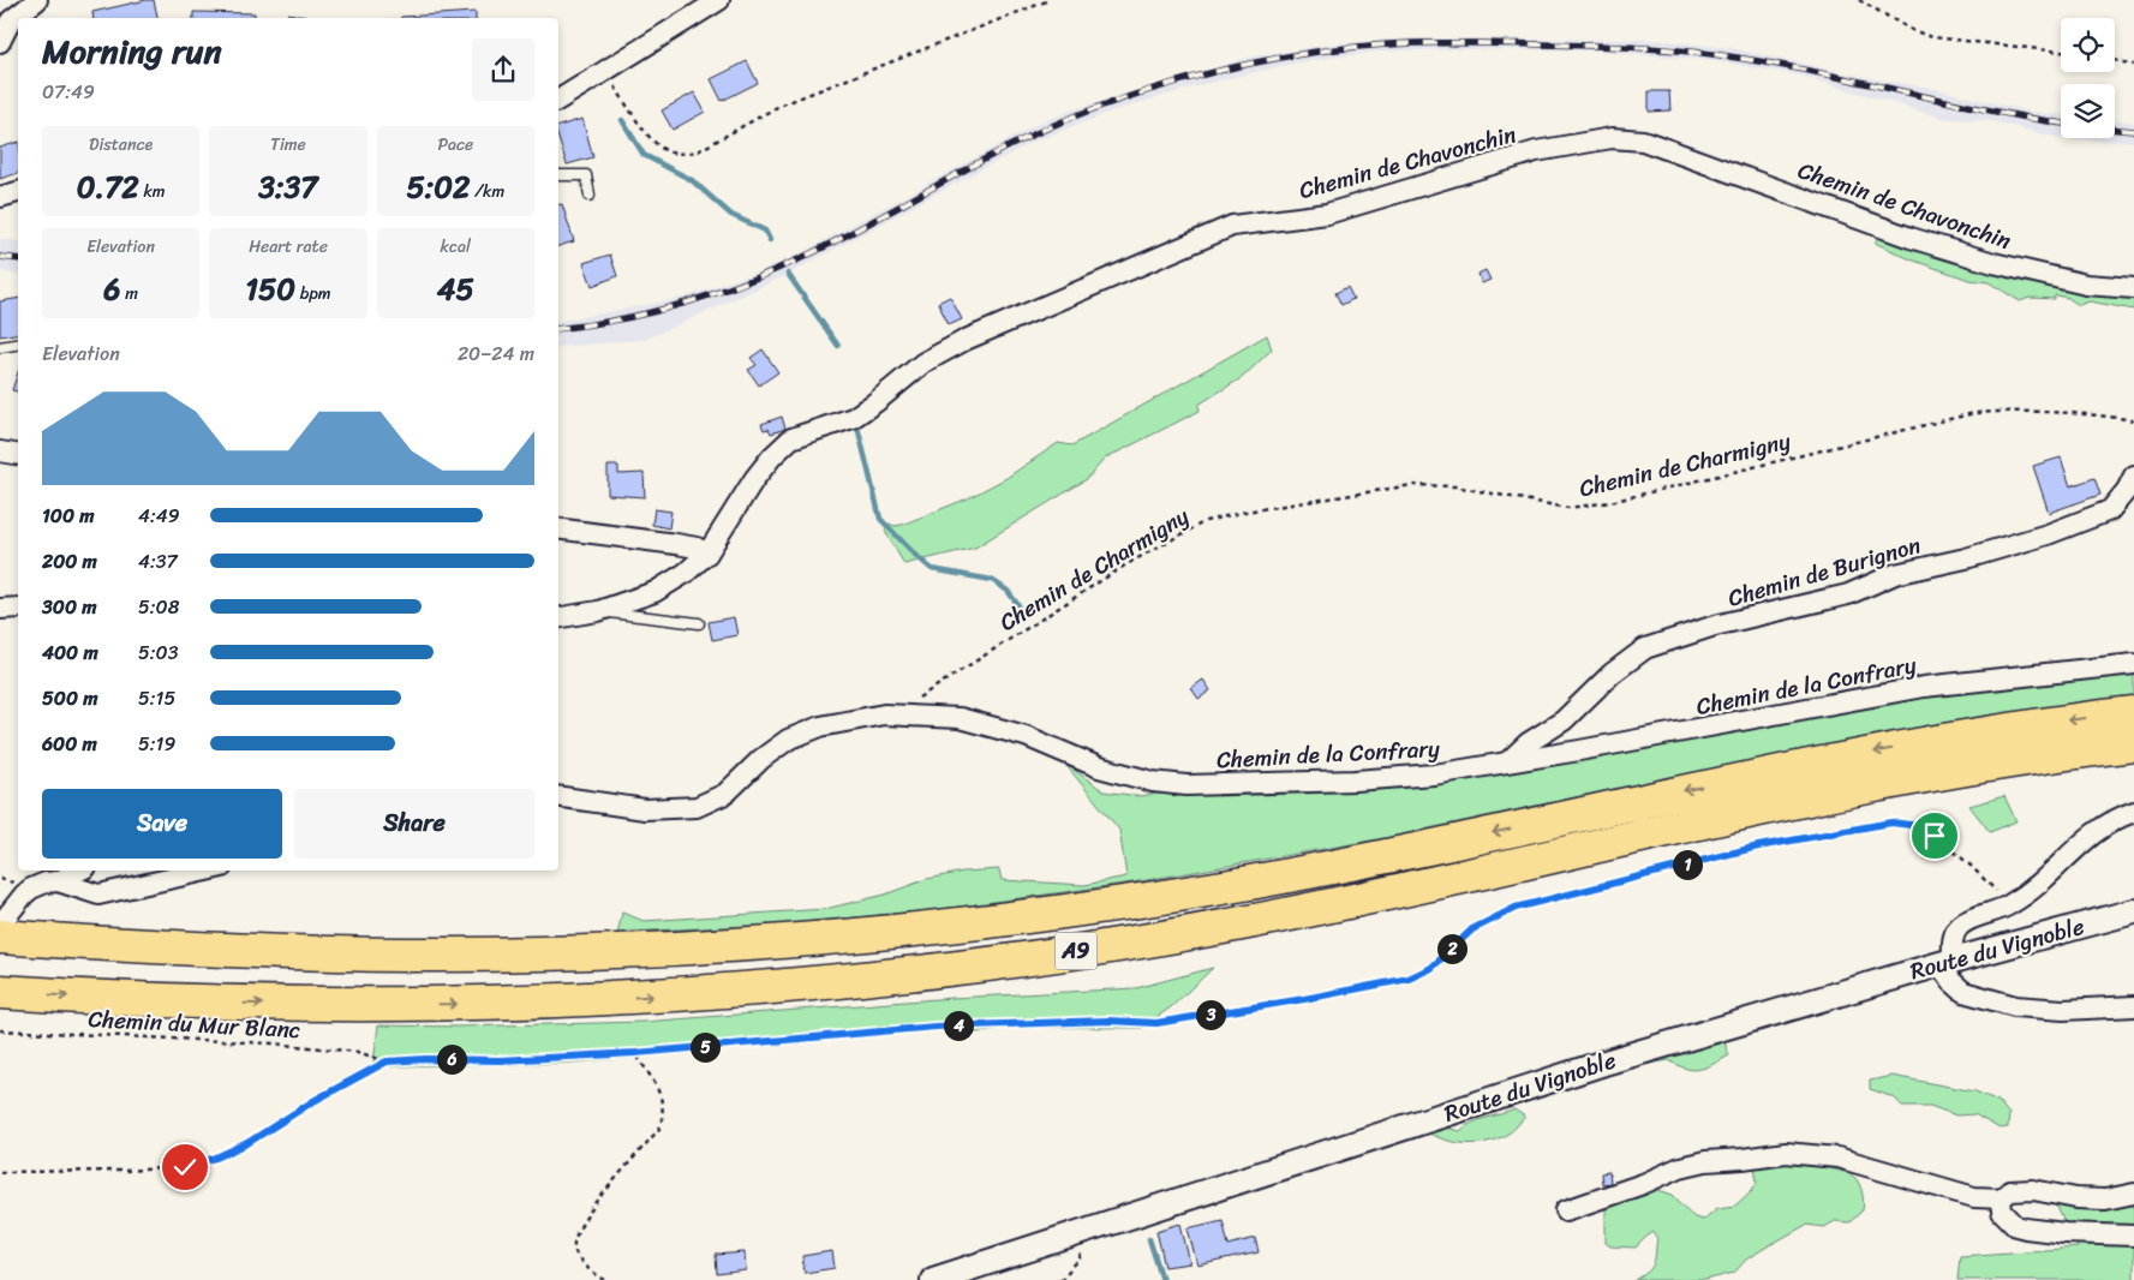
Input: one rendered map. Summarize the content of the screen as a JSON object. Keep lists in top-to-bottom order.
{
  "streets": {
    "highway": ["A9"],
    "street": [
      "Chemin de Chavonchin",
      "Chemin de Burignon",
      "Chemin de la Confrary",
      "Route du Vignoble"
    ],
    "path": ["Chemin de Charmigny", "Chemin du Mur Blanc"]
  },
  "crossings": [
    ["Chemin de Charmigny", "Chemin de la Confrary"],
    ["Chemin de Burignon", "Chemin de la Confrary"]
  ],
  "page": {
    "heading": ["Morning run", "07:49"],
    "stats": [
      ["Distance", "0.72 km"],
      ["Time", "3:37"],
      ["Pace", "5:02 /km"],
      ["Elevation", "6 m"],
      ["Heart rate", "150 bpm"],
      ["kcal", "45"]
    ],
    "chart": ["Elevation", "20–24 m"],
    "list": [
      {
        "name": "100 m",
        "note": "4:49"
      },
      {
        "name": "200 m",
        "note": "4:37"
      },
      {
        "name": "300 m",
        "note": "5:08"
      },
      {
        "name": "400 m",
        "note": "5:03"
      },
      {
        "name": "500 m",
        "note": "5:15"
      },
      {
        "name": "600 m",
        "note": "5:19"
      }
    ],
    "buttons": ["Save", "Share"],
    "pins": [
      "1",
      "2",
      "3",
      "4",
      "5",
      "6"
    ]
  }
}
